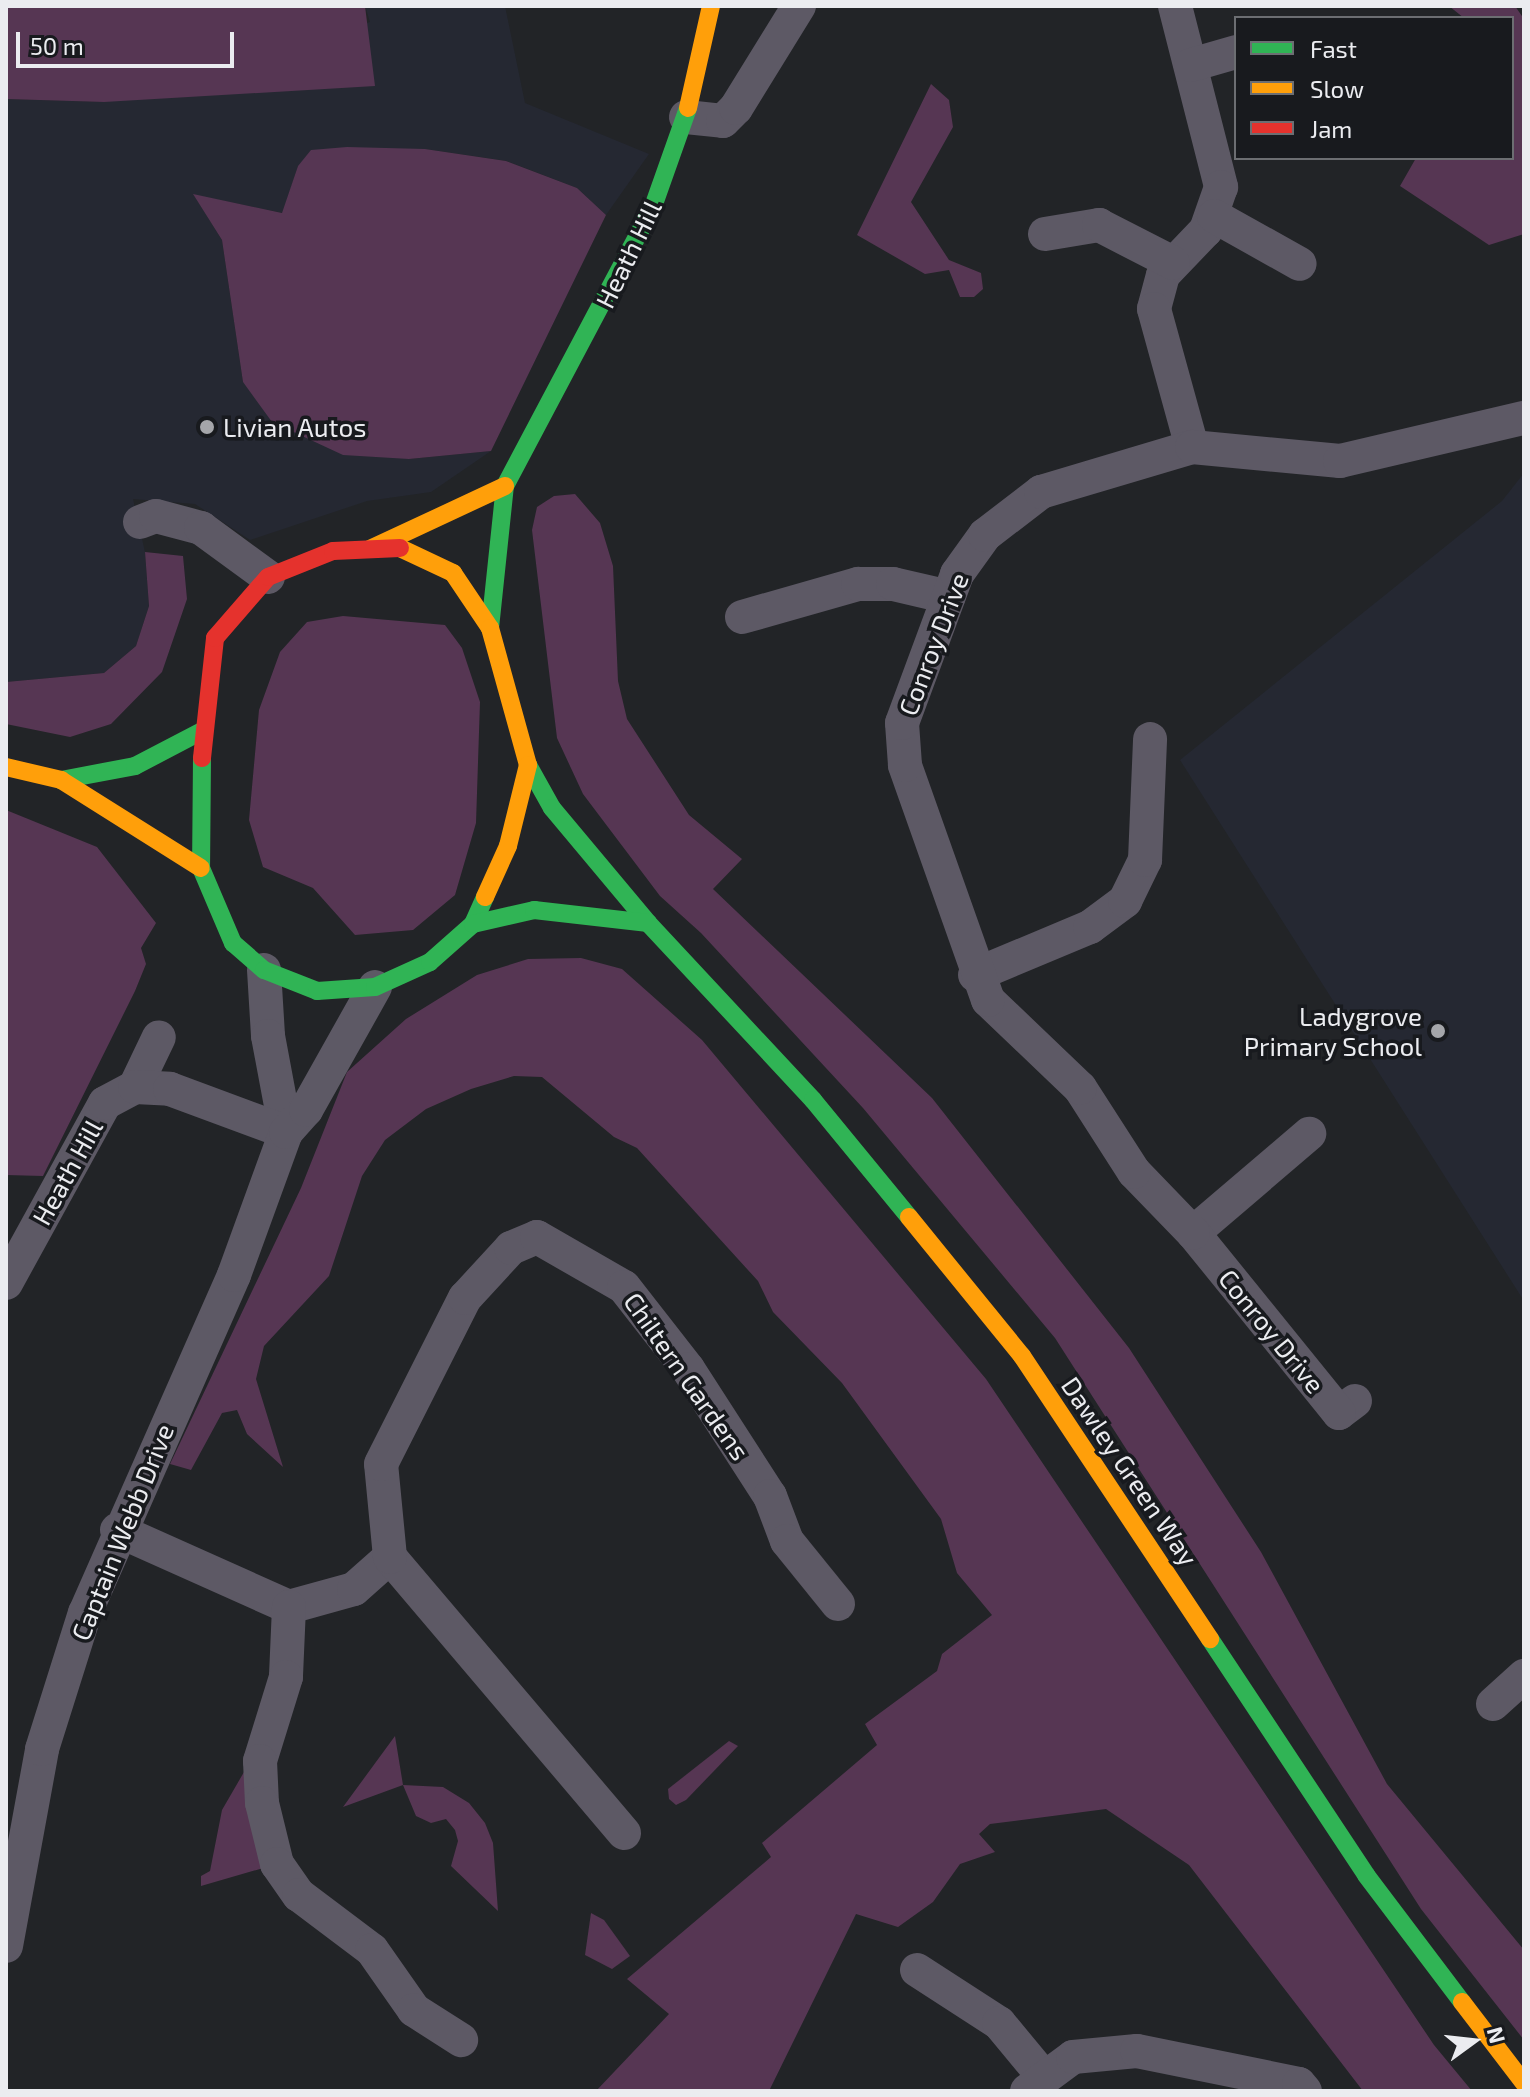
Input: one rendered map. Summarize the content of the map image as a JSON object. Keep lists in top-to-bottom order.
{
  "streets": {
    "main road": ["Heath Hill", "Dawley Green Way"],
    "street": ["Conroy Drive", "Chiltern Gardens", "Captain Webb Drive"]
  },
  "crossings": [
    ["Heath Hill", "Dawley Green Way"]
  ],
  "places": ["Livian Autos", "Ladygrove Primary School"],
  "legend": ["Fast", "Slow", "Jam"],
  "scale_bar": "50 m",
  "north": "right"
}
